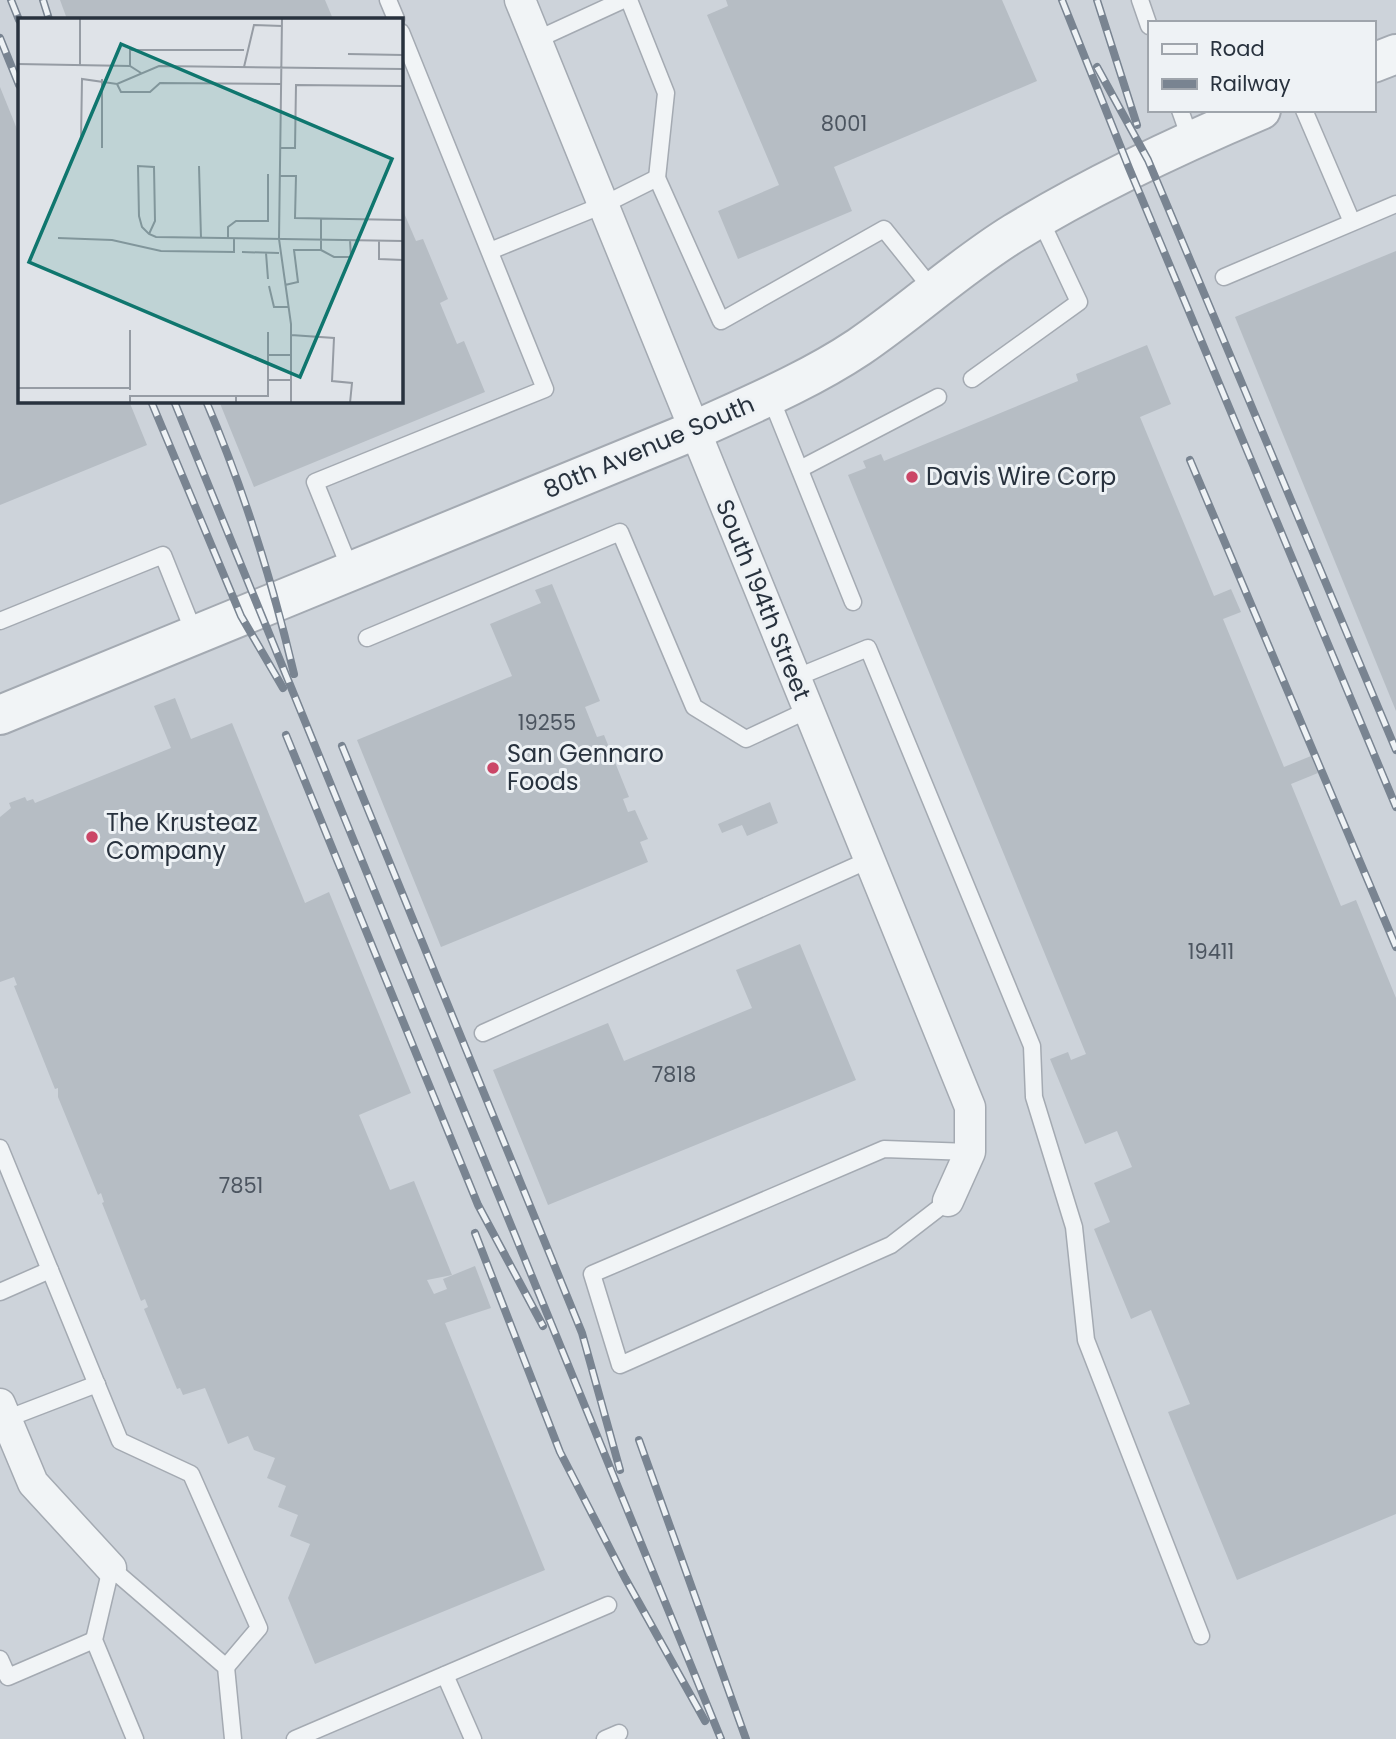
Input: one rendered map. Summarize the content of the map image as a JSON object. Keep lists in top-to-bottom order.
{
  "streets": {
    "street": ["80th Avenue South", "South 194th Street"]
  },
  "crossings": [
    ["80th Avenue South", "South 194th Street"]
  ],
  "places": ["Davis Wire Corp", "San Gennaro Foods", "The Krusteaz Company"],
  "house_numbers": [
    "8001",
    "19255",
    "19411",
    "7818",
    "7851"
  ],
  "legend": ["Road", "Railway"]
}
